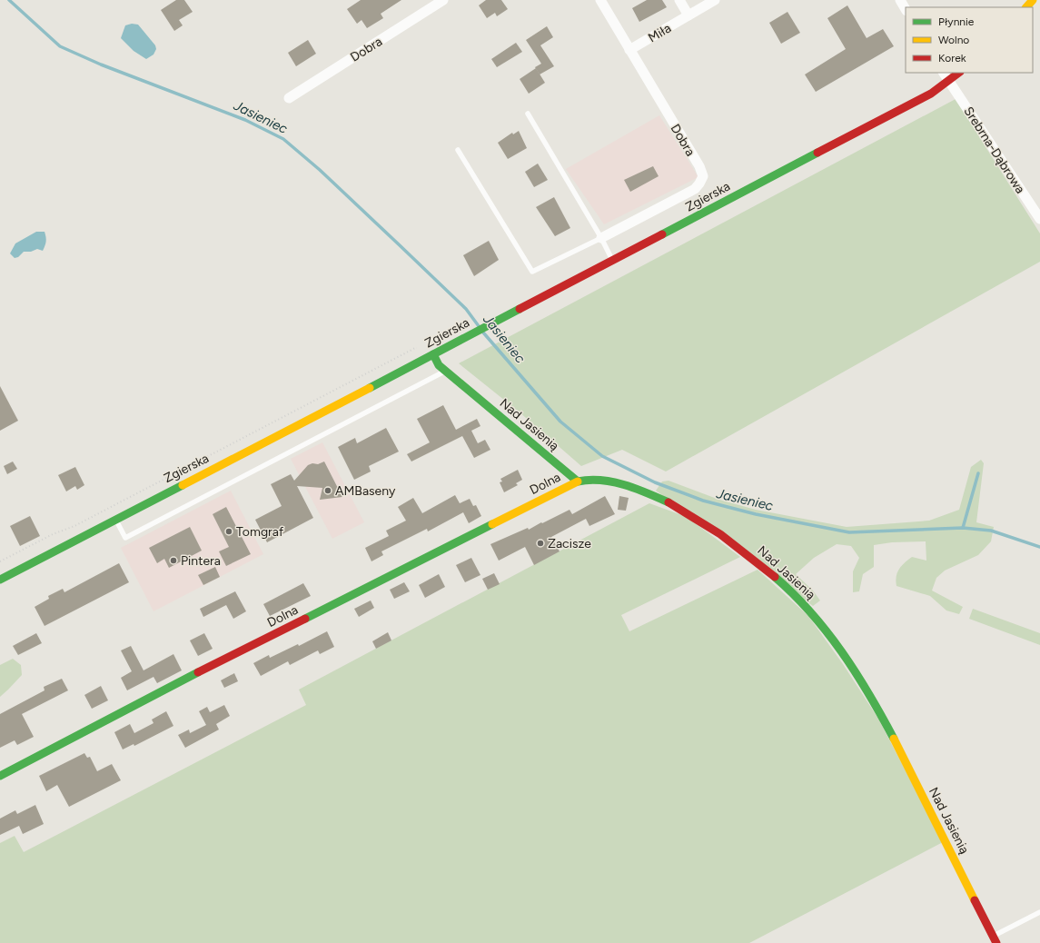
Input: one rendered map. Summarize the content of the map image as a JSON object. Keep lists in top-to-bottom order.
{
  "streets": {
    "street": [
      "Miła",
      "Dobra",
      "Srebrna-Dąbrowa",
      "Zgierska",
      "Nad Jasienią",
      "Dolna"
    ]
  },
  "crossings": [
    ["Miła", "Dobra"],
    ["Srebrna-Dąbrowa", "Zgierska"],
    ["Zgierska", "Nad Jasienią"],
    ["Nad Jasienią", "Dolna"]
  ],
  "water": ["Jasieniec"],
  "places": [
    "AMBaseny",
    "Tomgraf",
    "Zacisze",
    "Pintera"
  ],
  "legend": ["Płynnie", "Wolno", "Korek"]
}
